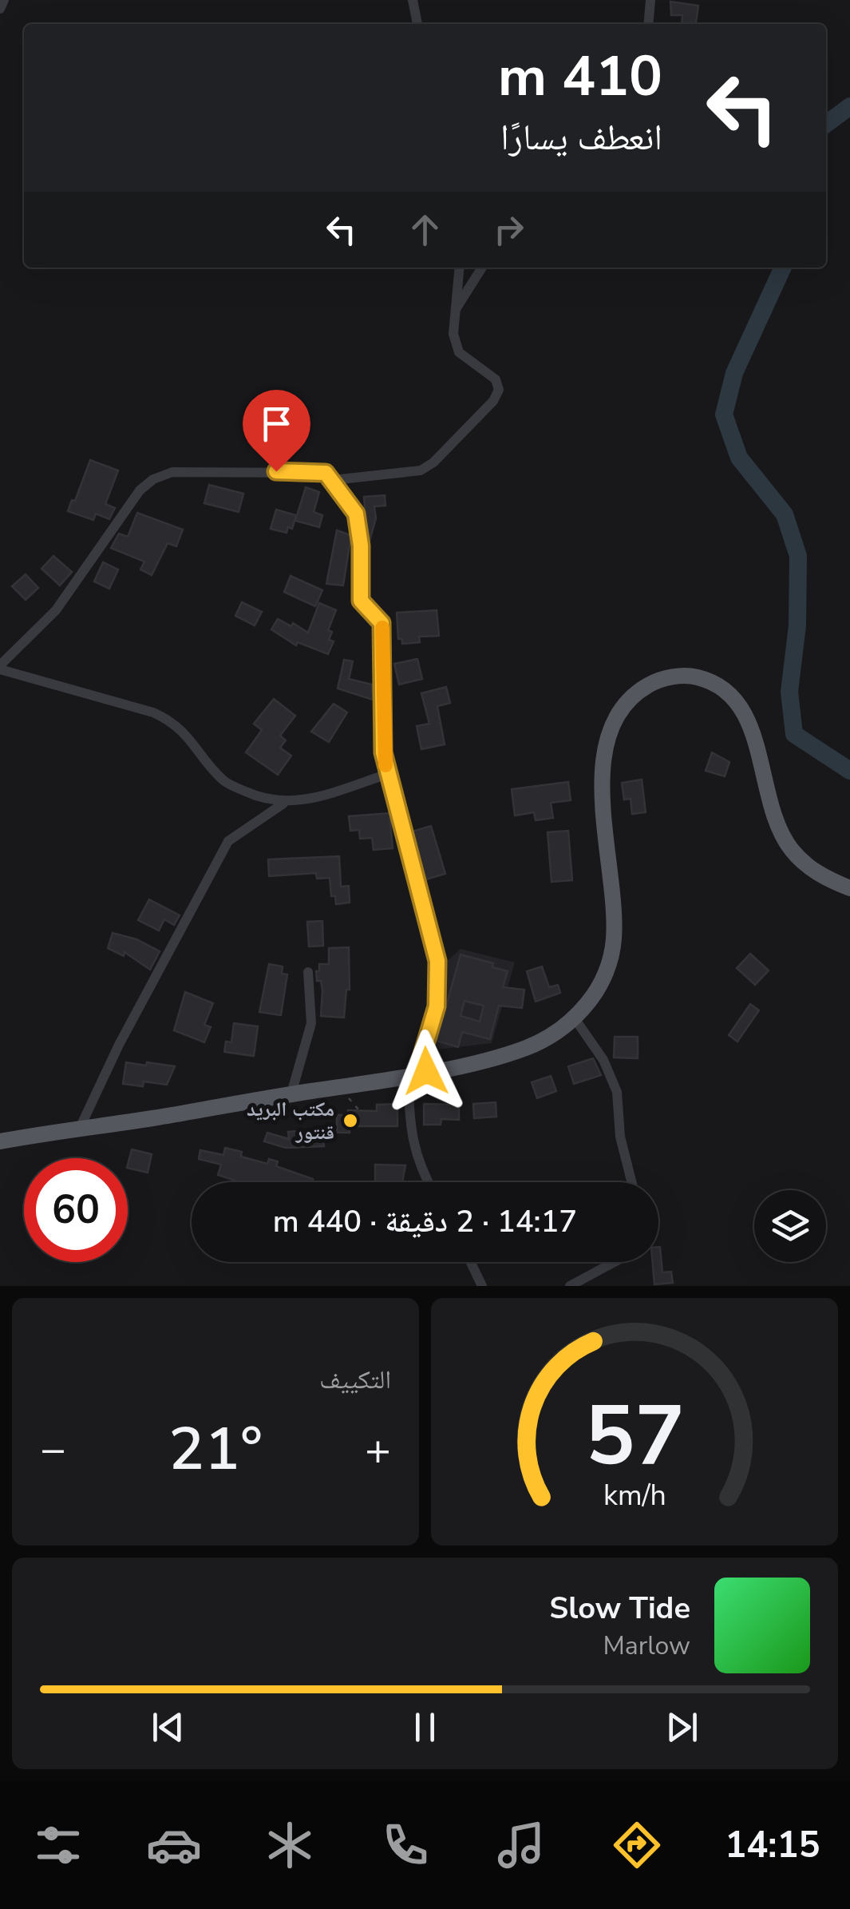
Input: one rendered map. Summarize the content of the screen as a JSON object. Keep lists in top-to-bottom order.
{
  "places": ["مكتب البريد قنتور"],
  "page": {
    "turn": ["410 m", "انعطف يسارًا"],
    "limit": "60",
    "trip": "14:17 · 2 دقيقة · 440 m",
    "tile": "التكييف",
    "heat": ["−", "21°", "+"],
    "song": ["Slow Tide", "Marlow"],
    "tabs": "14:15",
    "gauge": ["57", "km/h"]
  }
}
